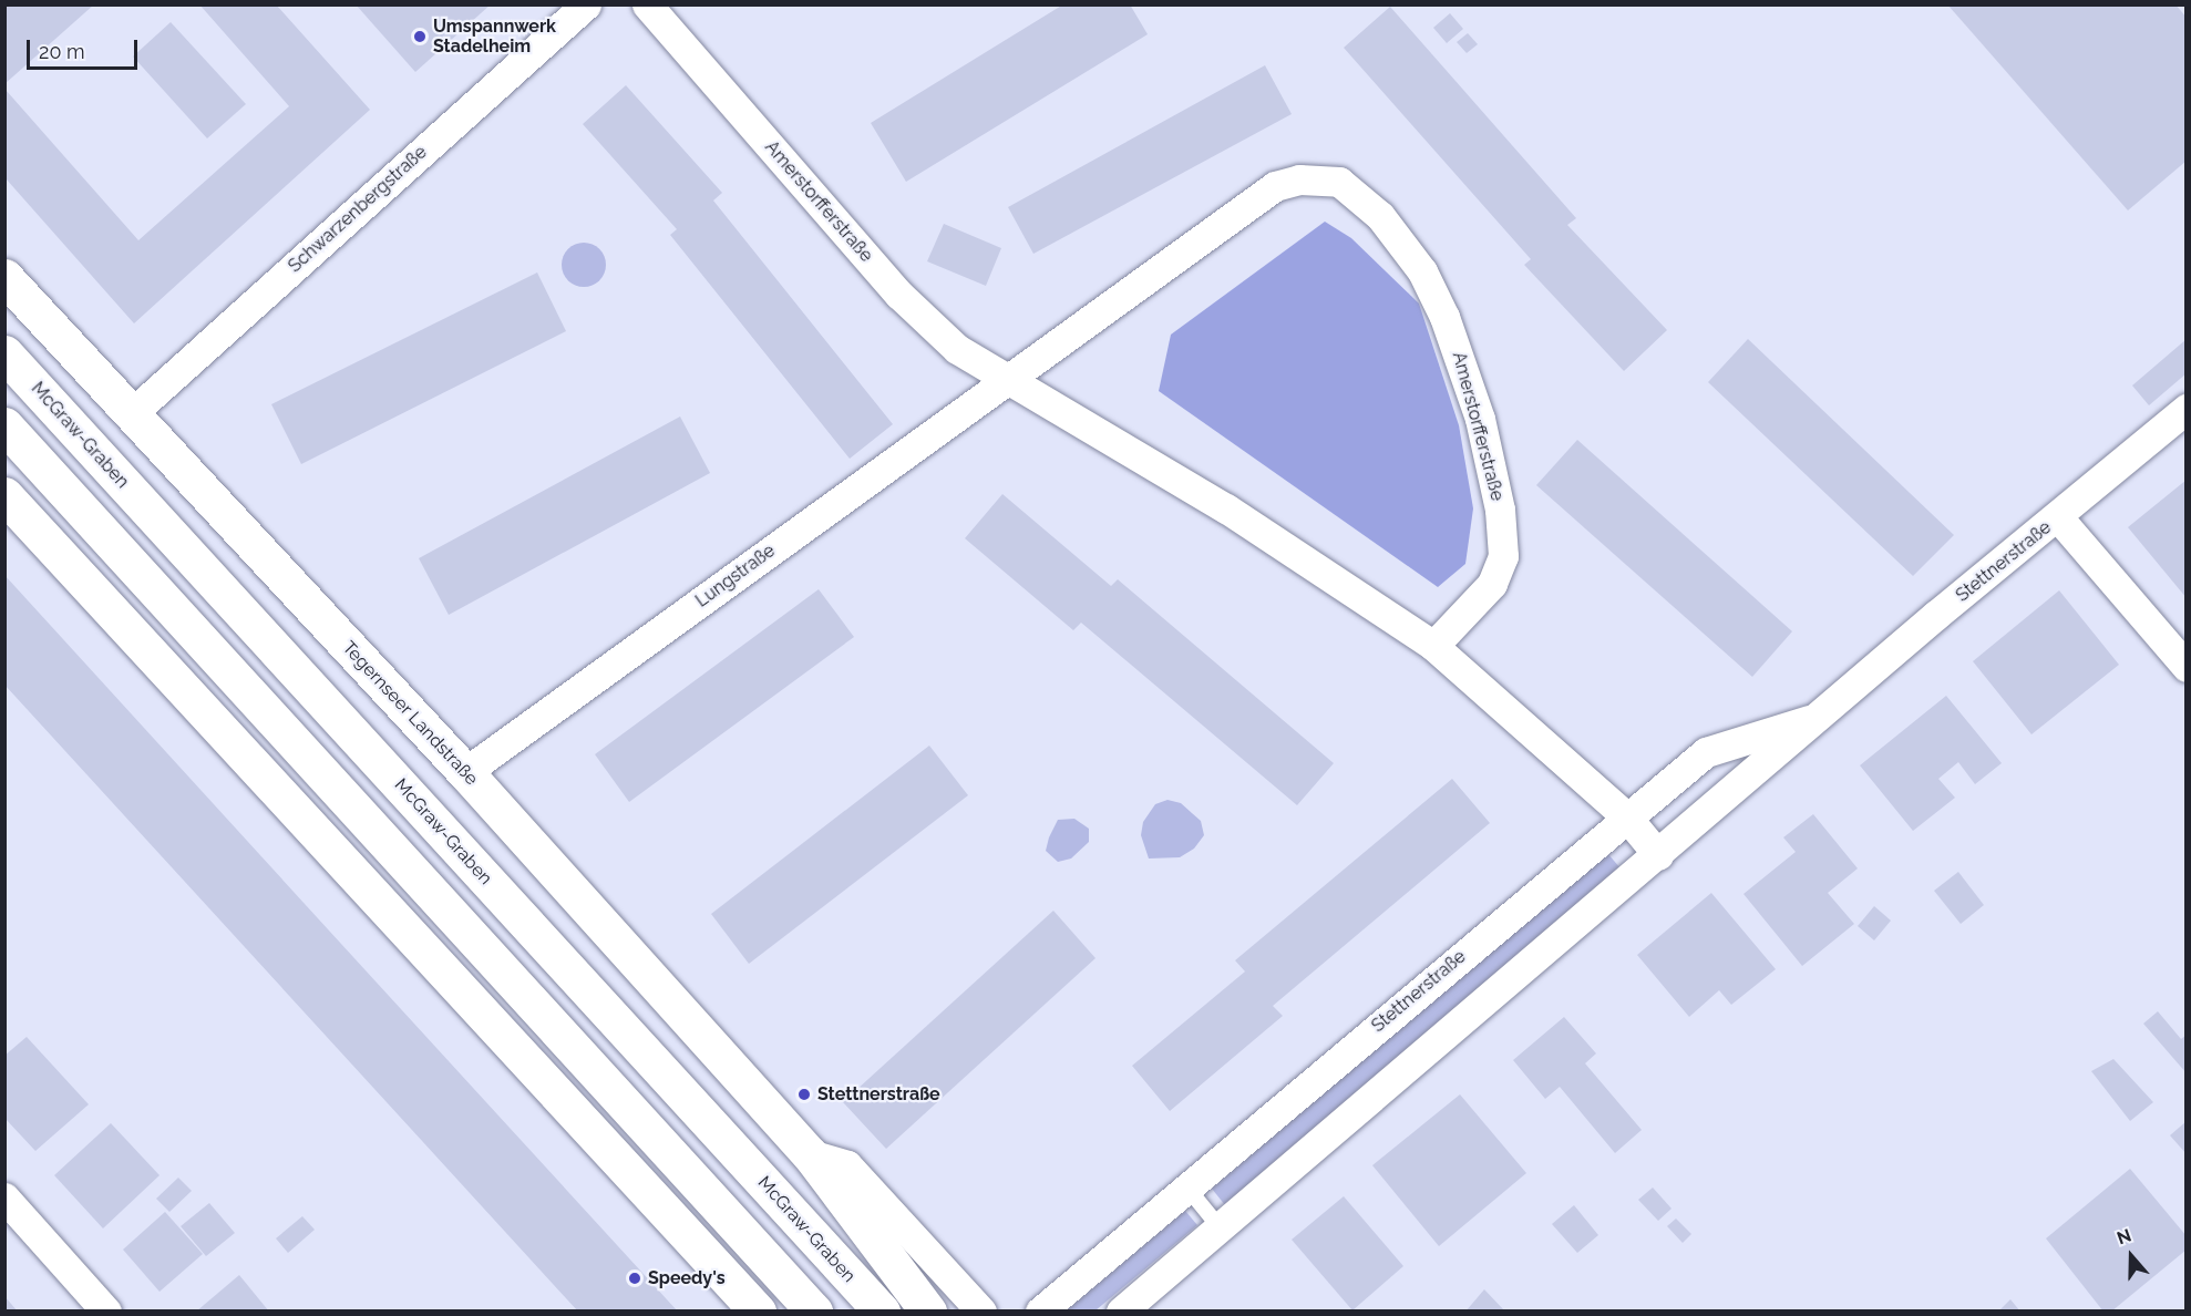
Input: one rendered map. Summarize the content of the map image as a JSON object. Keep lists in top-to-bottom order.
{
  "streets": {
    "main road": ["McGraw-Graben", "Tegernseer Landstraße"],
    "street": [
      "Amerstorfferstraße",
      "Schwarzenbergstraße",
      "Stettnerstraße",
      "Lungstraße"
    ]
  },
  "crossings": [
    ["Amerstorfferstraße", "Stettnerstraße"],
    ["Amerstorfferstraße", "Lungstraße"],
    ["Schwarzenbergstraße", "Tegernseer Landstraße"],
    ["Lungstraße", "Tegernseer Landstraße"]
  ],
  "places": ["Umspannwerk Stadelheim", "Stettnerstraße", "Speedy's"],
  "scale_bar": "20 m",
  "north": "top"
}
